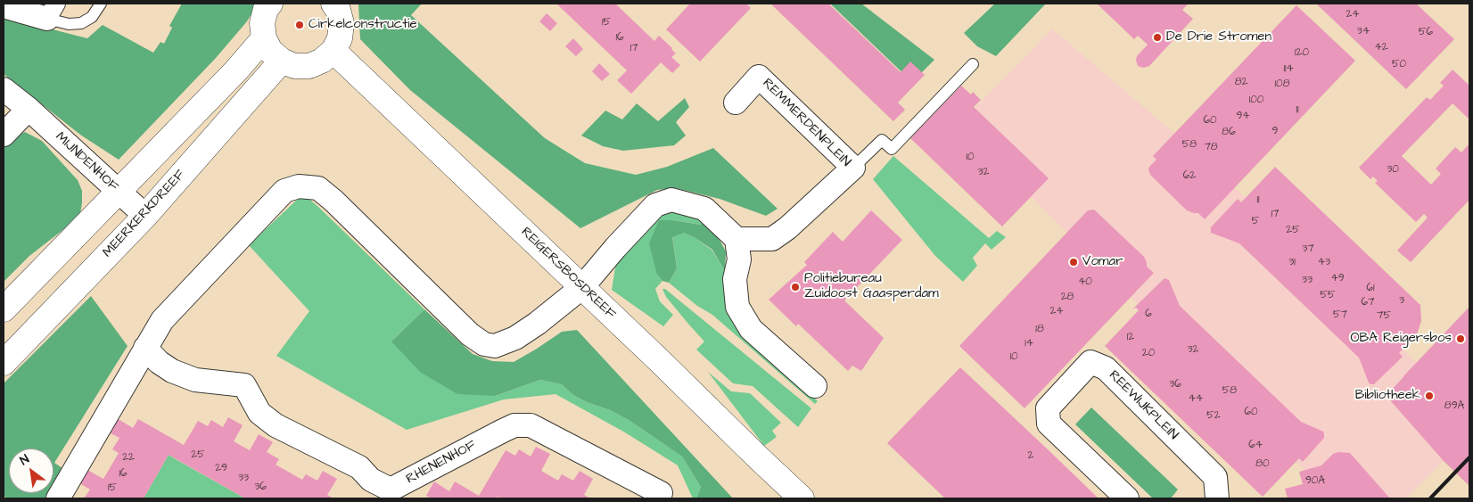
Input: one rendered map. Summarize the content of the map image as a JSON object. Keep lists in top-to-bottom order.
{
  "streets": {
    "main road": ["MEERKERKDREEF", "REIGERSBOSDREEF"],
    "street": [
      "REMMERDENPLEIN",
      "MIJNDENHOF",
      "REEWIJKPLEIN",
      "RHENENHOF"
    ]
  },
  "crossings": [
    ["MIJNDENHOF", "MEERKERKDREEF"]
  ],
  "places": [
    "Cirkelconstructie",
    "De Drie Stromen",
    "Vomar",
    "Politiebureau Zuidoost Gaasperdam",
    "OBA Reigersbos",
    "Bibliotheek"
  ],
  "house_numbers": [
    "24",
    "15",
    "34",
    "56",
    "16",
    "42",
    "17",
    "120",
    "50",
    "114",
    "82",
    "108",
    "100",
    "11",
    "94",
    "60",
    "9",
    "86",
    "58",
    "78",
    "10",
    "30",
    "32",
    "62",
    "11",
    "17",
    "5",
    "25",
    "37",
    "31",
    "43",
    "49",
    "33",
    "40",
    "61",
    "55",
    "28",
    "3",
    "67",
    "24",
    "6",
    "57",
    "75",
    "18",
    "12",
    "14",
    "32",
    "20",
    "10",
    "36",
    "58",
    "44",
    "89A",
    "60",
    "52",
    "64",
    "25",
    "2",
    "22",
    "80",
    "29",
    "16",
    "33",
    "90A",
    "36",
    "15"
  ],
  "north": "top left"
}
